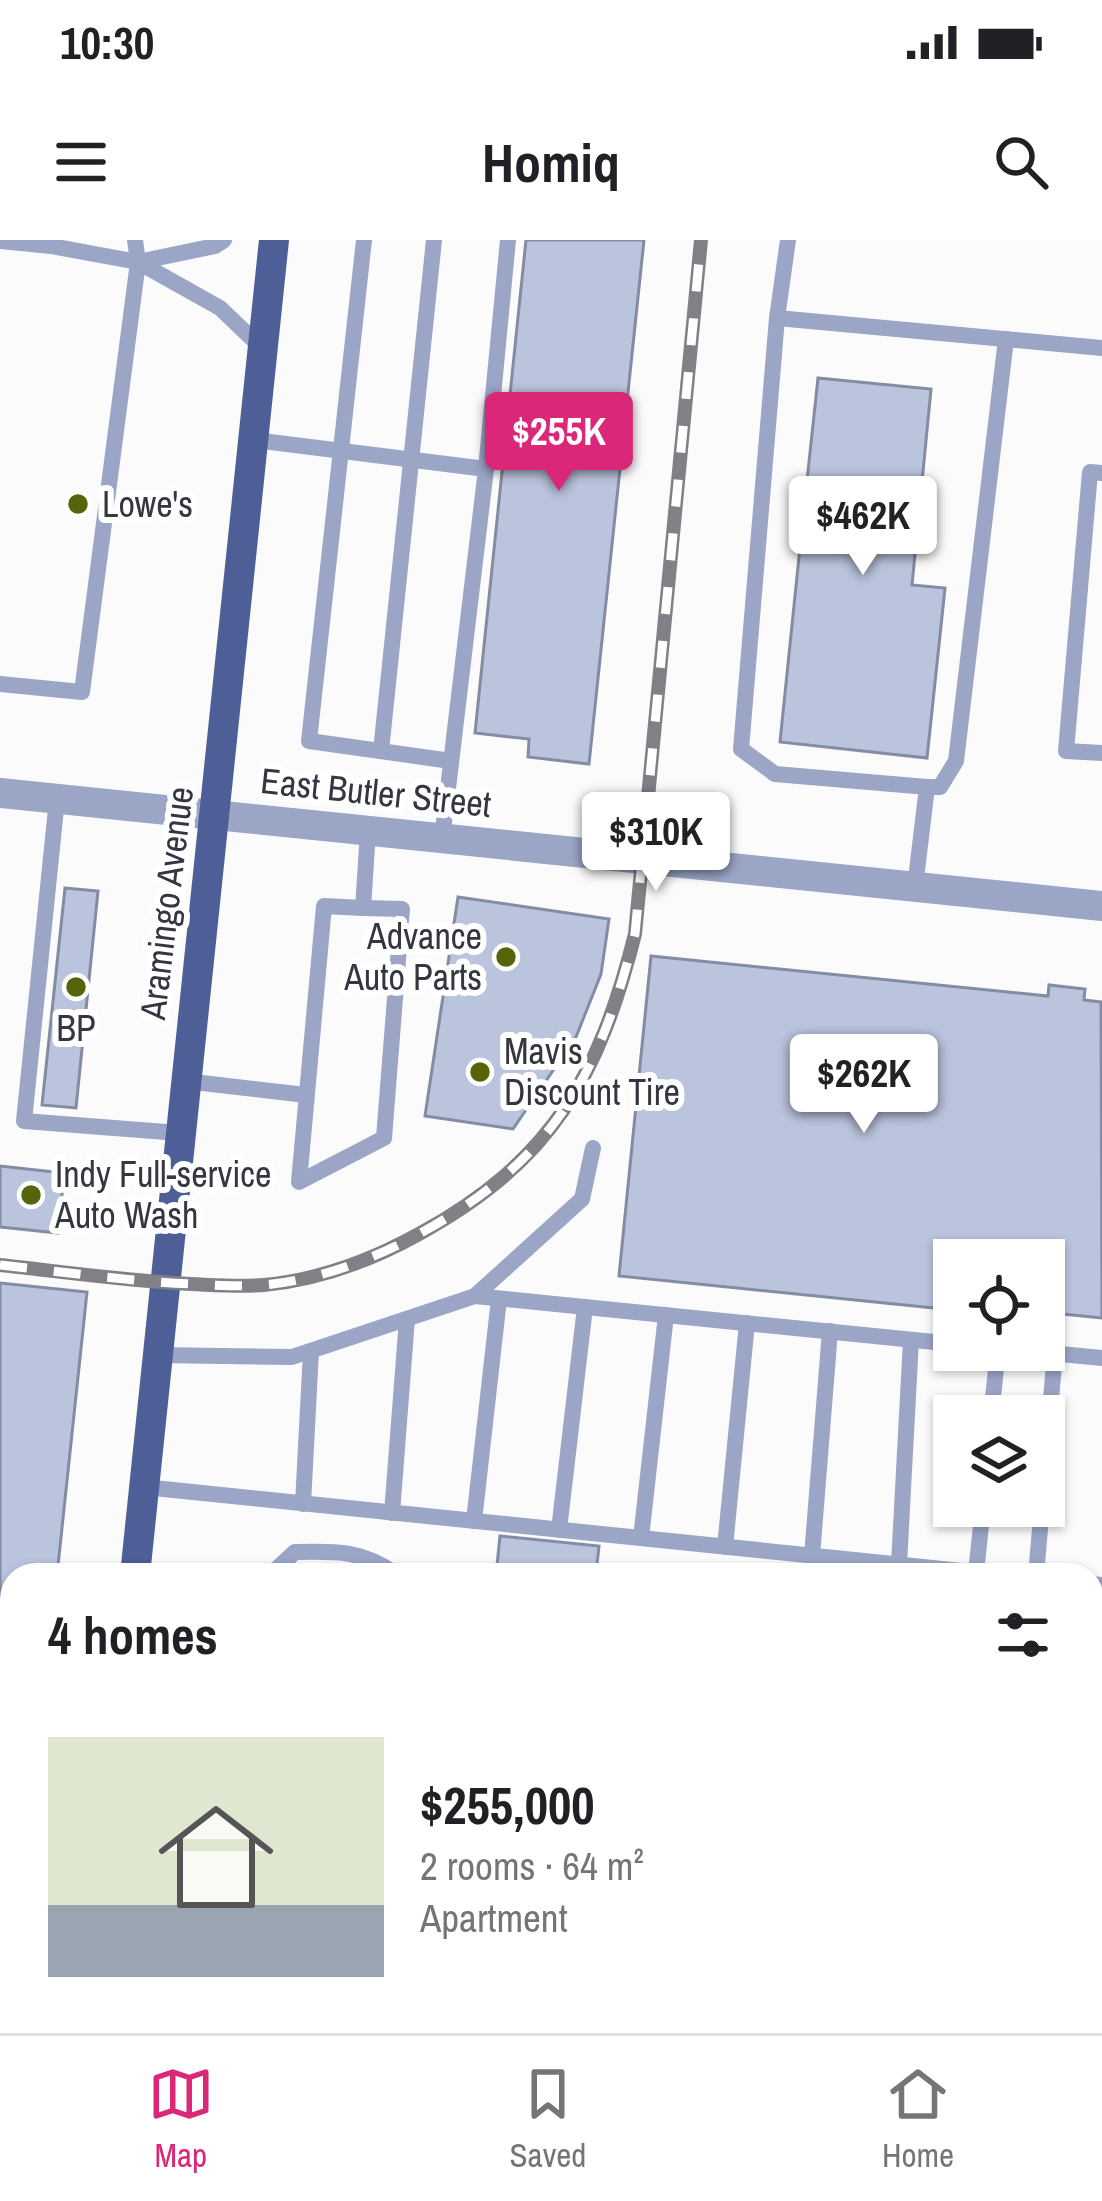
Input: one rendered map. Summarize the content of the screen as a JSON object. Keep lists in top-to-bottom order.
{
  "streets": {
    "main road": ["Aramingo Avenue"],
    "street": ["East Butler Street"]
  },
  "crossings": [
    ["East Butler Street", "Aramingo Avenue"]
  ],
  "places": [
    "Lowe's",
    "Advance Auto Parts",
    "BP",
    "Mavis Discount Tire",
    "Indy Full-service Auto Wash"
  ],
  "page": {
    "status": "10:30",
    "header": "Homiq",
    "price": [
      "$255K",
      "$462K",
      "$310K",
      "$262K"
    ],
    "heading": "4 homes",
    "list": [
      {
        "name": "$255,000",
        "note": "2 rooms · 64 m² · Apartment"
      }
    ],
    "tabs": ["Map", "Saved", "Home"]
  }
}
